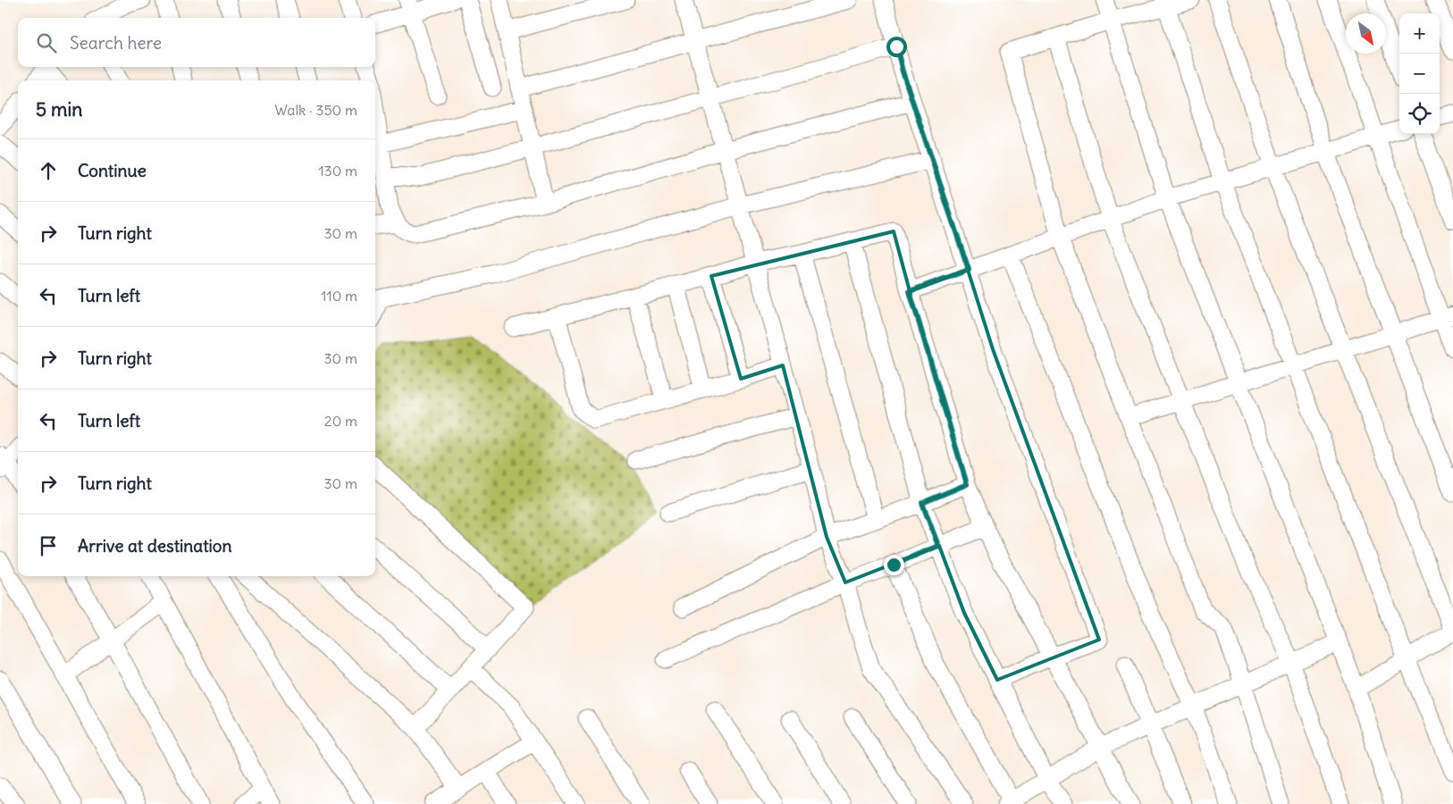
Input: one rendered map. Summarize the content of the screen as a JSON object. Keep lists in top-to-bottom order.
{
  "north": "bottom right",
  "page": {
    "map_buttons": ["+", "−"],
    "search": "Search here",
    "heading": ["5 min", "Walk · 350 m"],
    "list": [
      ["Continue", "130 m"],
      ["Turn right", "30 m"],
      ["Turn left", "110 m"],
      ["Turn right", "30 m"],
      ["Turn left", "20 m"],
      ["Turn right", "30 m"],
      "Arrive at destination"
    ]
  }
}
